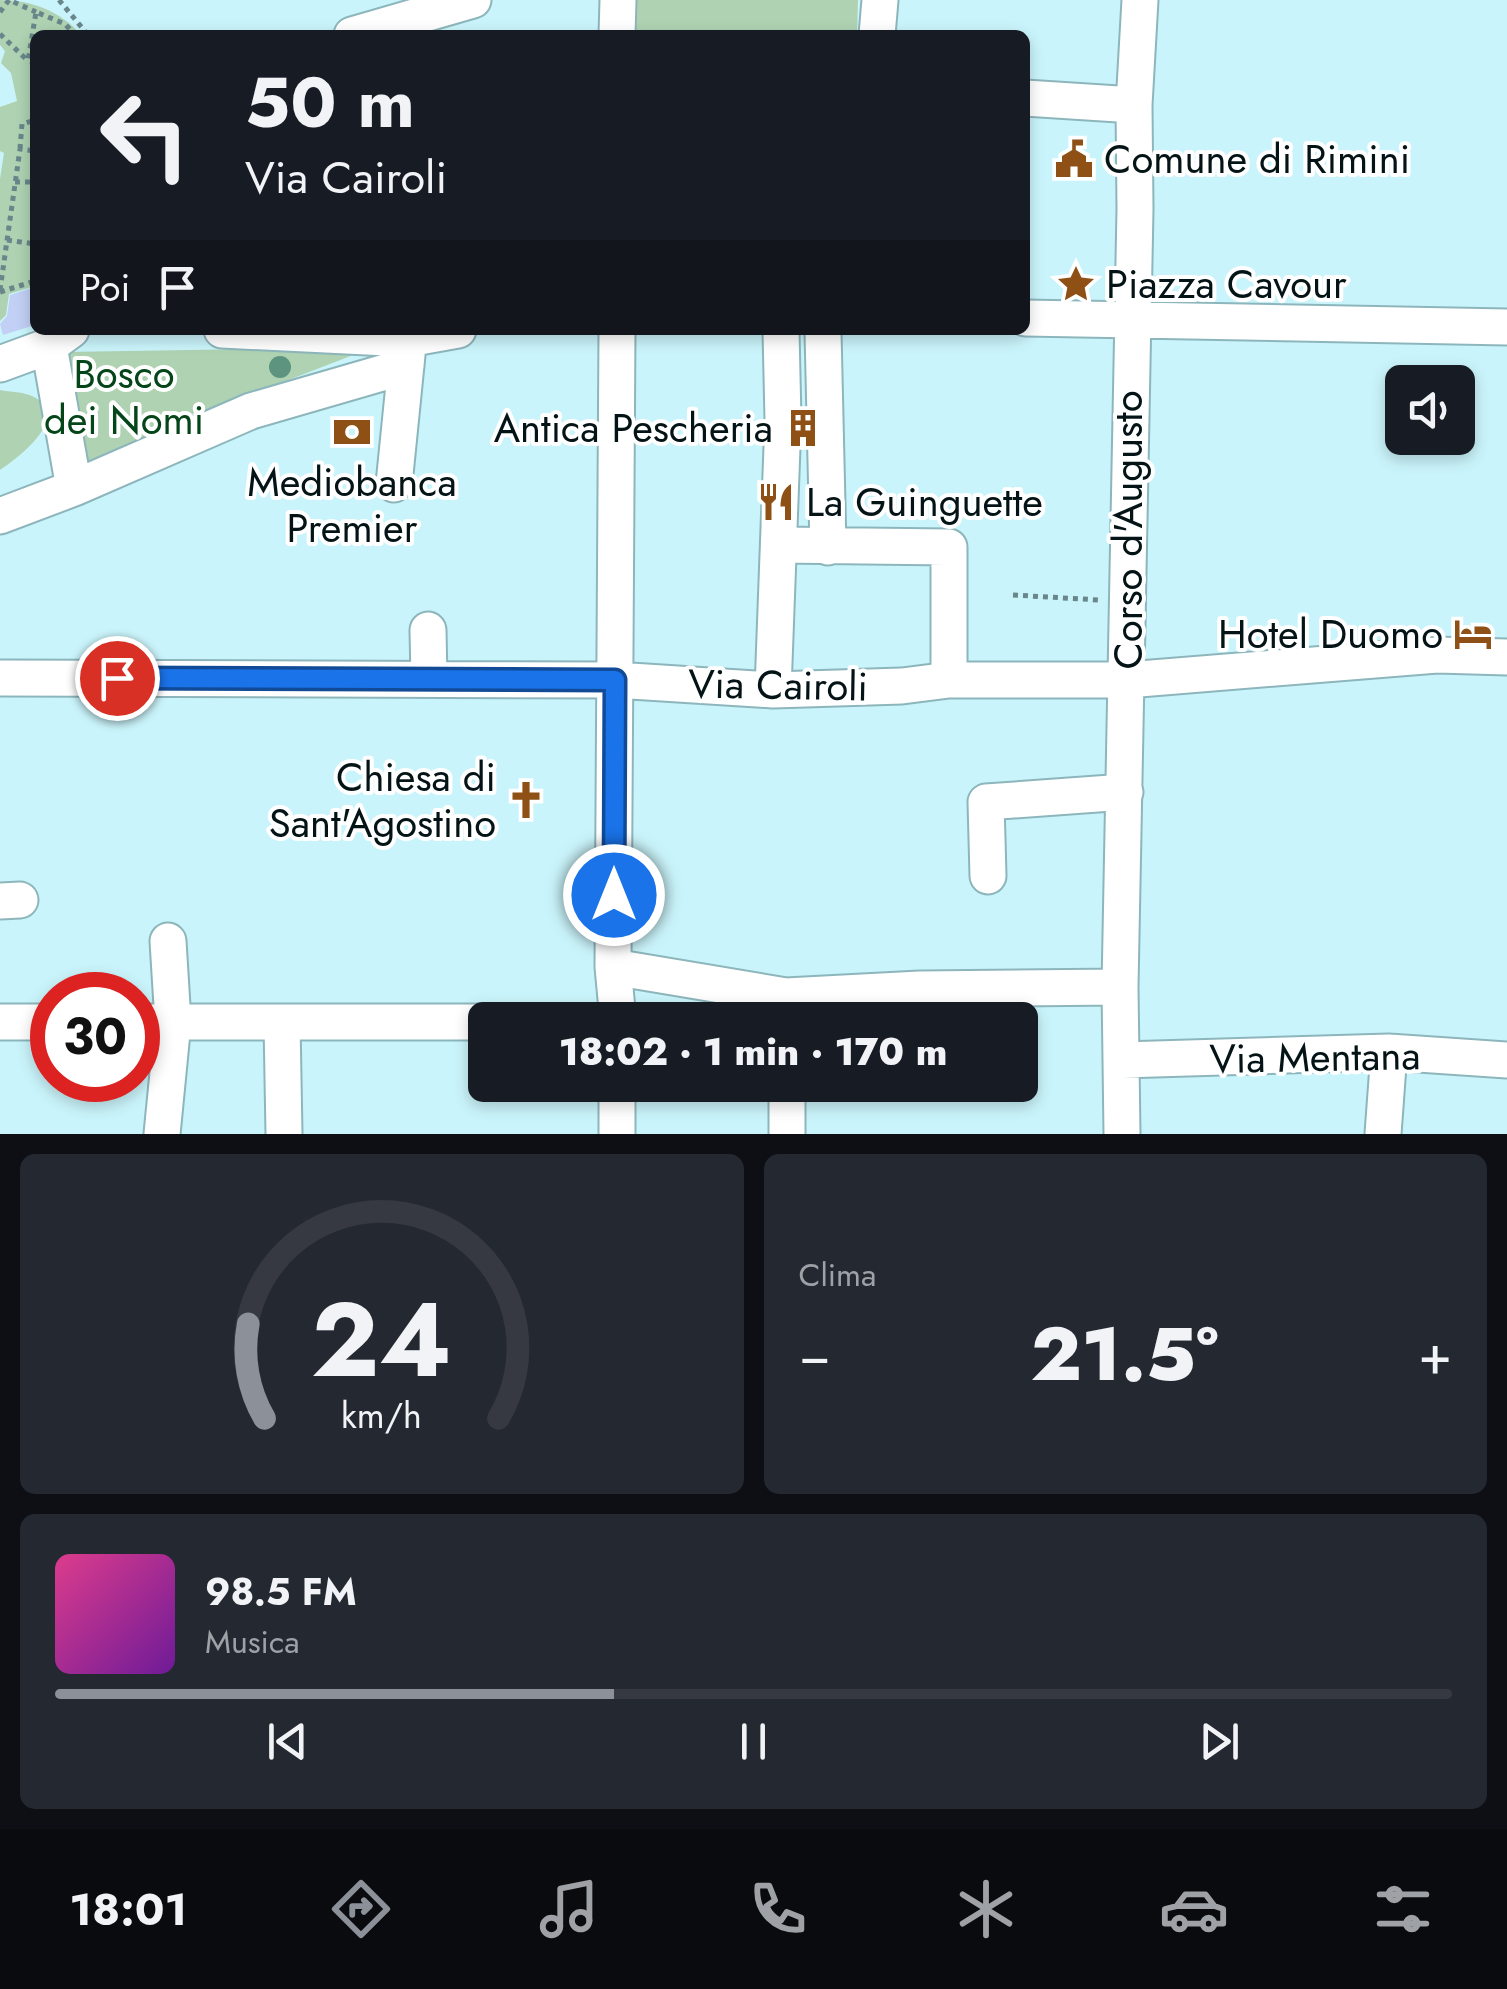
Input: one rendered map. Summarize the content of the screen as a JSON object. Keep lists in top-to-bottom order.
{
  "streets": {
    "street": ["Corso d'Augusto", "Via Cairoli", "Via Mentana"]
  },
  "crossings": [
    ["Corso d'Augusto", "Via Cairoli"],
    ["Corso d'Augusto", "Via Mentana"]
  ],
  "parks": ["Bosco dei Nomi"],
  "places": {
    "public building": ["Comune di Rimini"],
    "place": ["Piazza Cavour"],
    "building": ["Antica Pescheria"],
    "bank": ["Mediobanca Premier"],
    "restaurant": ["La Guinguette"],
    "hotel": ["Hotel Duomo"],
    "church": ["Chiesa di Sant'Agostino"]
  },
  "page": {
    "turn": ["50 m", "Via Cairoli"],
    "then": "Poi",
    "limit": "30",
    "trip": "18:02 · 1 min · 170 m",
    "tile": "Clima",
    "heat": ["−", "21.5°", "+"],
    "song": ["98.5 FM", "Musica"],
    "tabs": "18:01",
    "gauge": ["24", "km/h"]
  }
}
